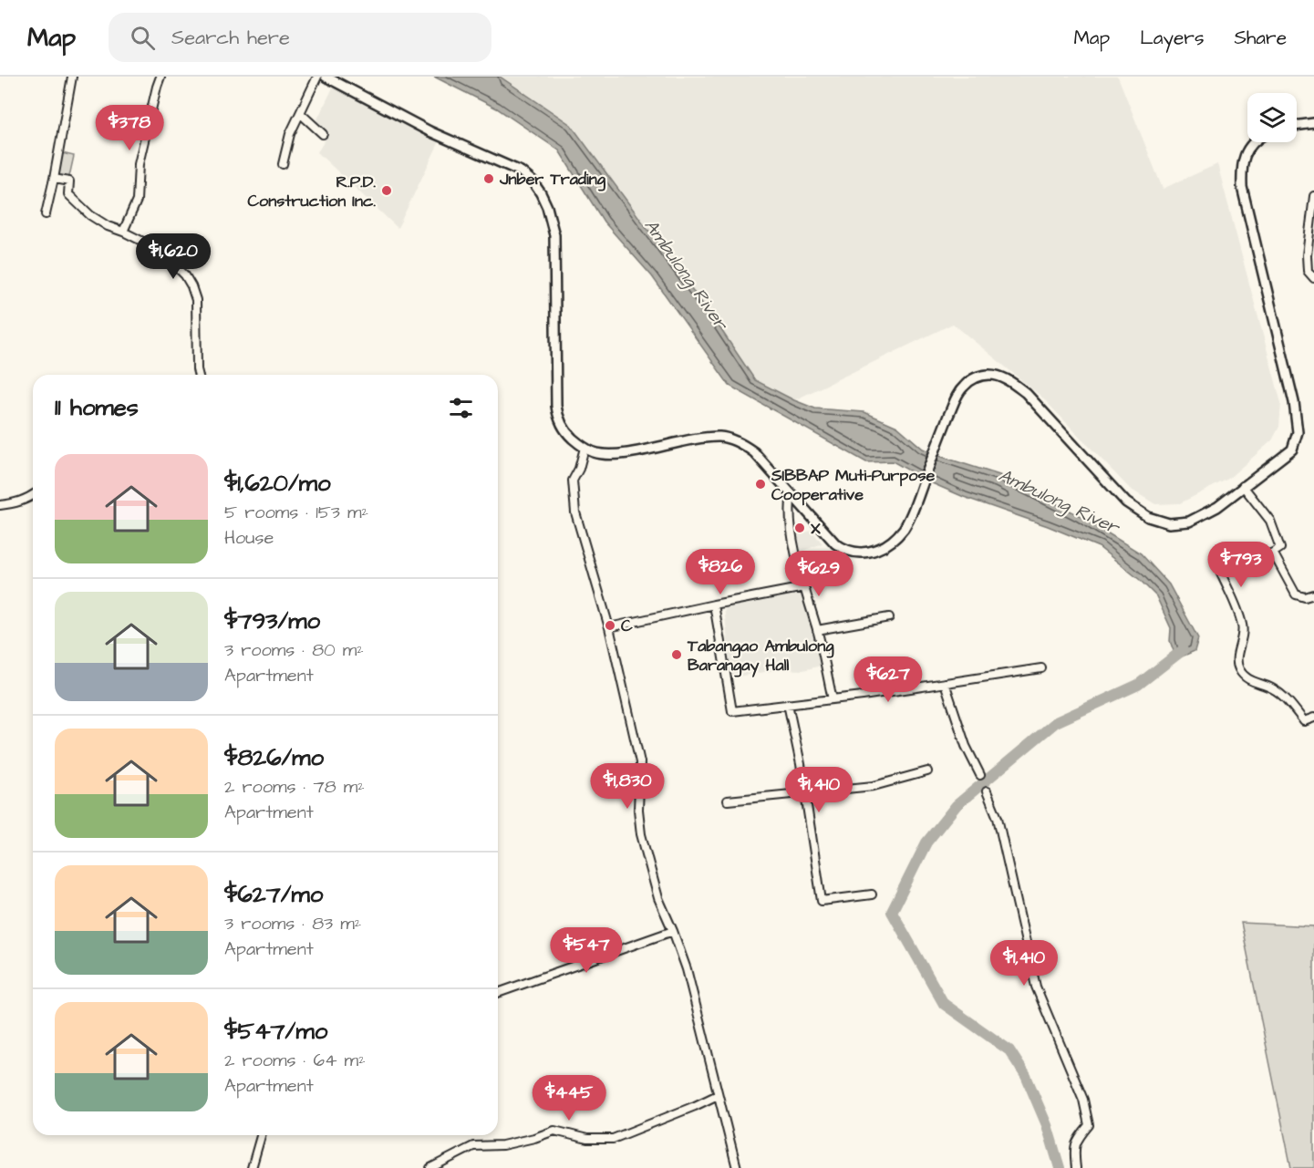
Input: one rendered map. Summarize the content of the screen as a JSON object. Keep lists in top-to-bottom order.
{
  "water": ["Ambulong River"],
  "places": [
    "Jnber Trading",
    "R.P.D. Construction Inc.",
    "SIBBAP Muti-Purpose Cooperative",
    "X",
    "C",
    "Tabangao Ambulong Barangay Hall"
  ],
  "page": {
    "header": "Map",
    "search": "Search here",
    "nav": ["Map", "Layers", "Share"],
    "price": [
      "$378",
      "$1,620",
      "$793",
      "$826",
      "$629",
      "$627",
      "$1,830",
      "$1,410",
      "$547",
      "$1,410",
      "$445"
    ],
    "heading": "11 homes",
    "list": [
      {
        "name": "$1,620/mo",
        "note": "5 rooms · 153 m² · House"
      },
      {
        "name": "$793/mo",
        "note": "3 rooms · 80 m² · Apartment"
      },
      {
        "name": "$826/mo",
        "note": "2 rooms · 78 m² · Apartment"
      },
      {
        "name": "$627/mo",
        "note": "3 rooms · 83 m² · Apartment"
      },
      {
        "name": "$547/mo",
        "note": "2 rooms · 64 m² · Apartment"
      }
    ]
  }
}
